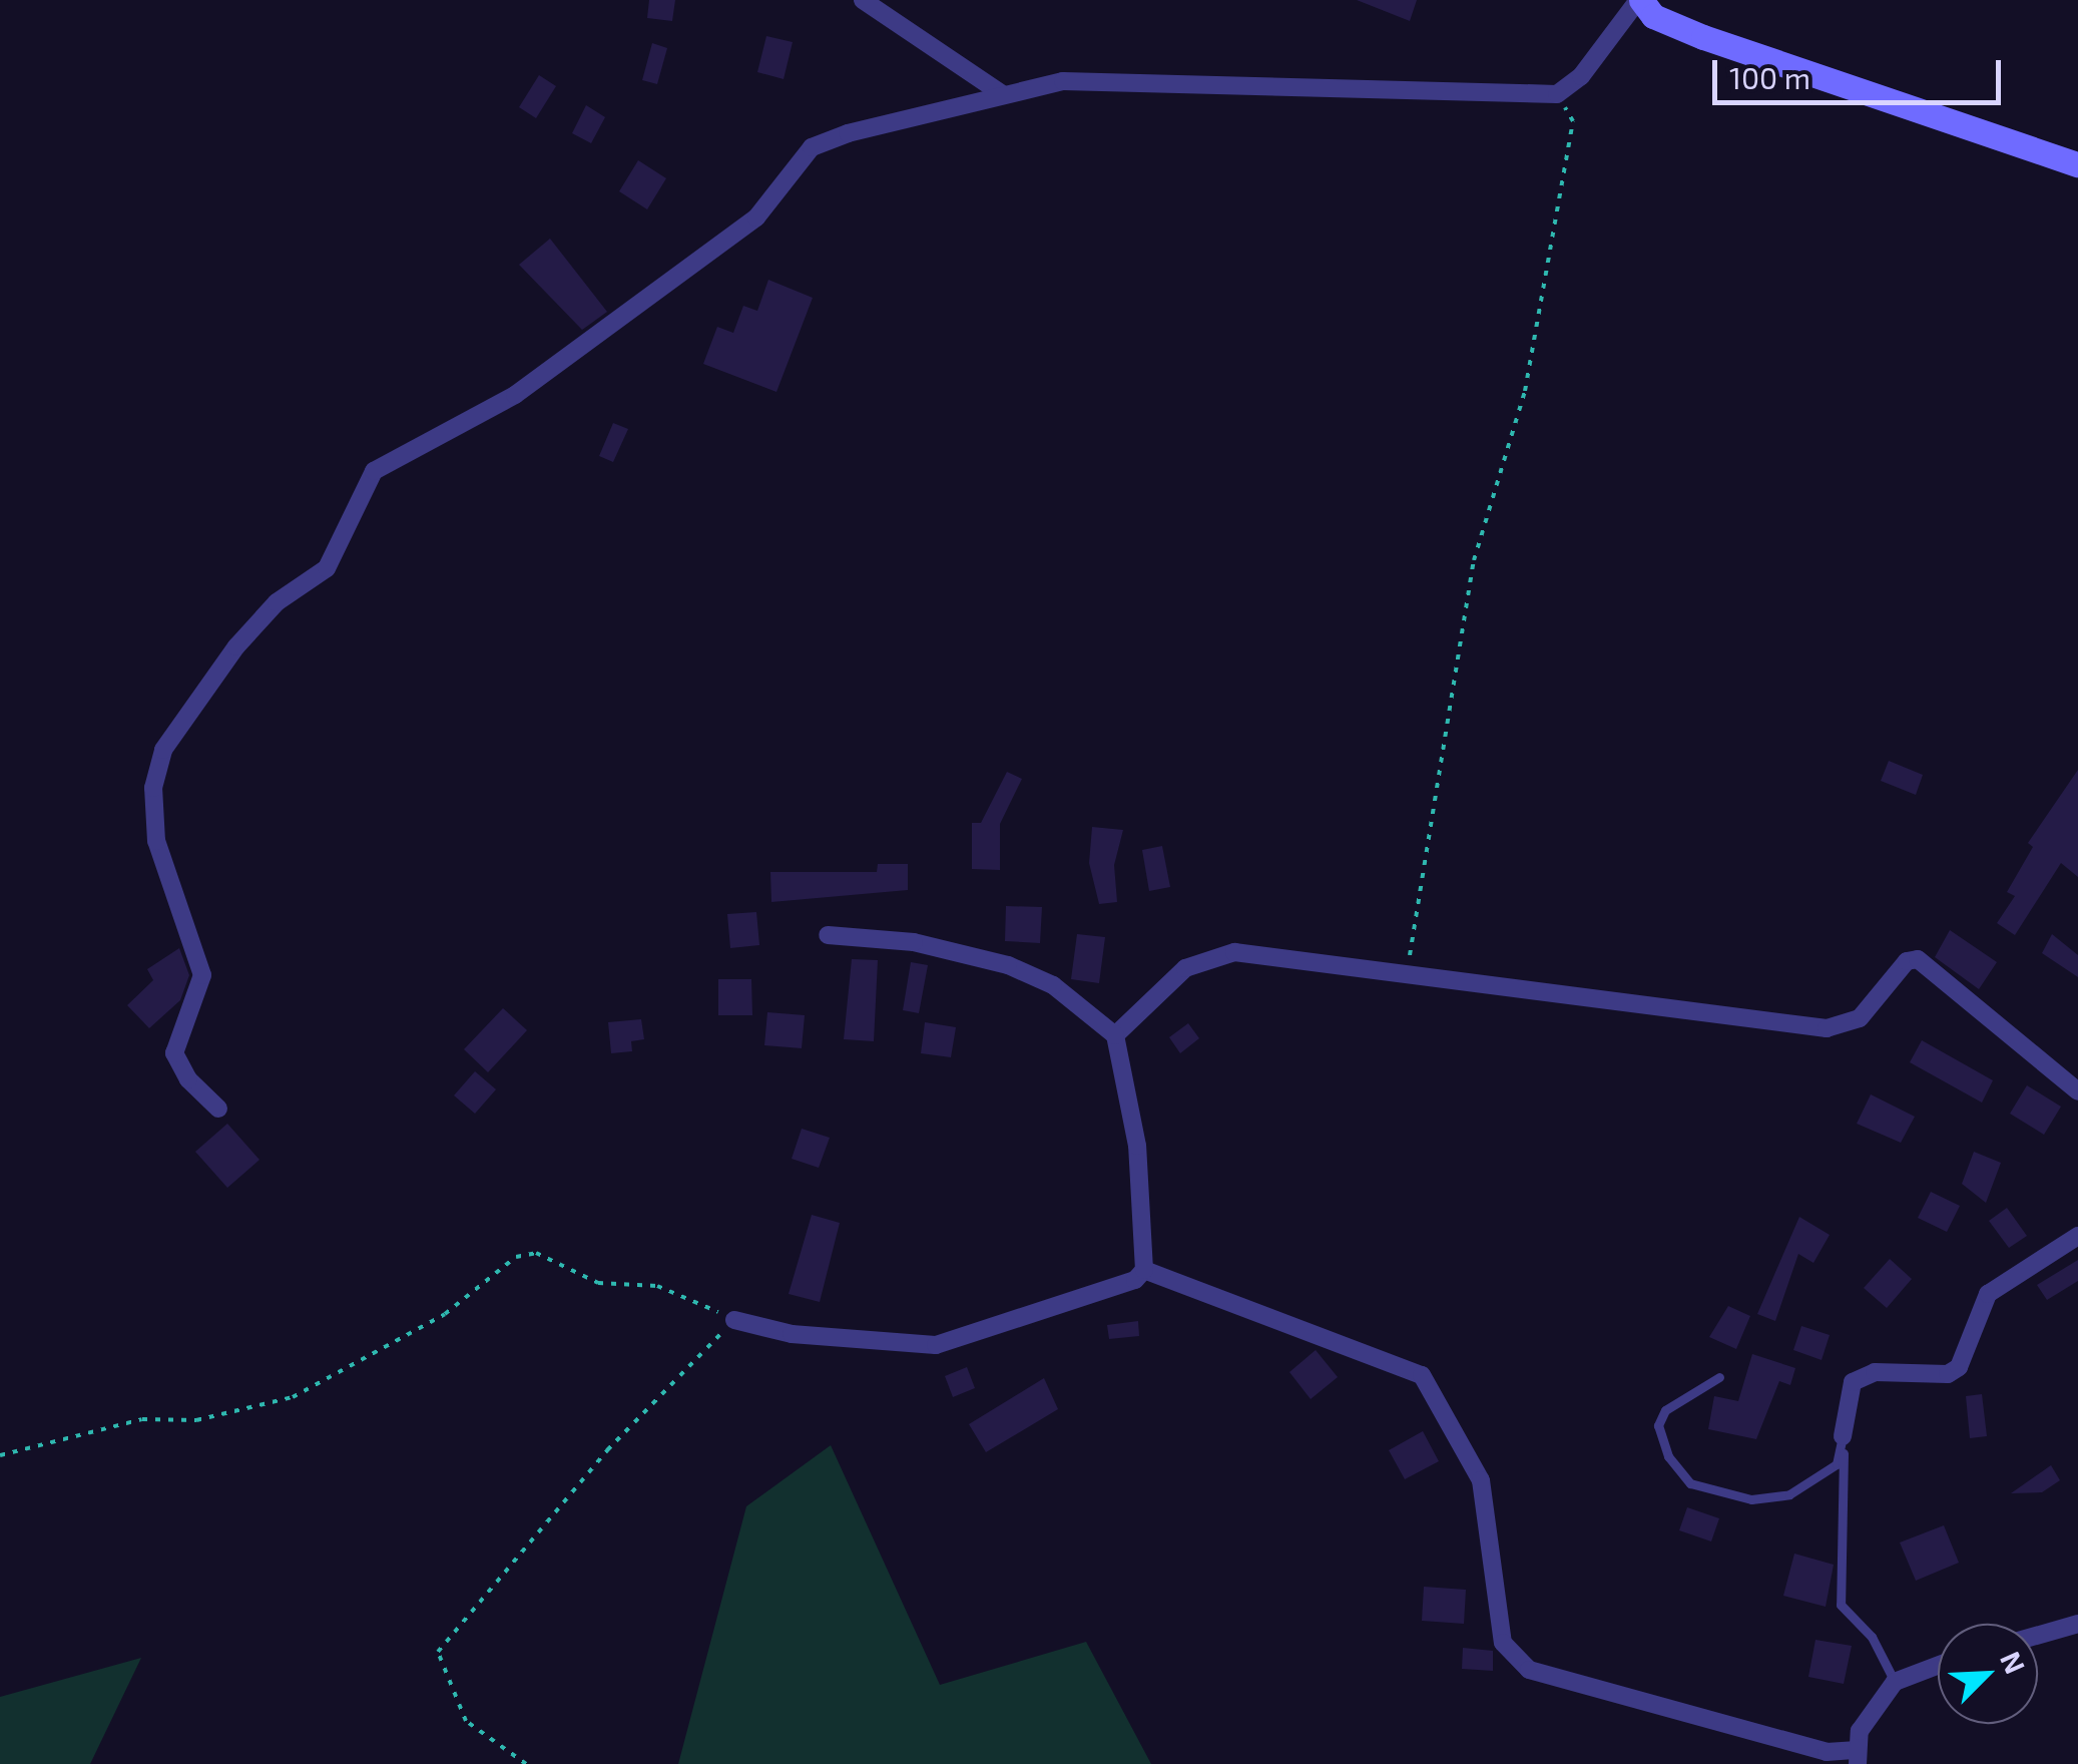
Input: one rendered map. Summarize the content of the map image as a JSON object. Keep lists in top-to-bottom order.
{
  "scale_bar": "100 m",
  "north": "top right"
}
